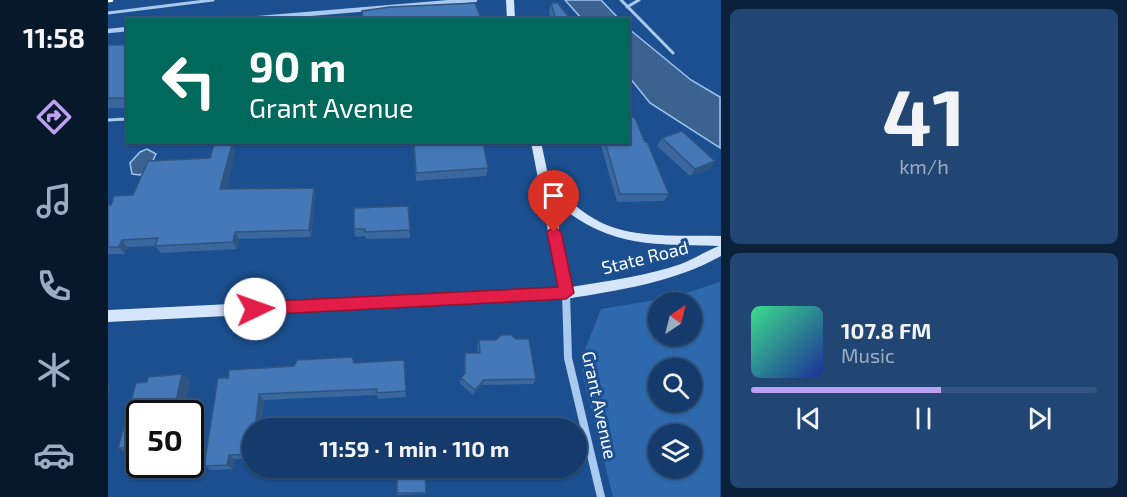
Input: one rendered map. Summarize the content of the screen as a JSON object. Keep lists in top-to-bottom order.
{
  "streets": {
    "main road": ["State Road", "Grant Avenue"]
  },
  "crossings": [
    ["State Road", "Grant Avenue"]
  ],
  "north": "top right",
  "page": {
    "tabs": "11:58",
    "tile": ["41", "km/h"],
    "turn": ["90 m", "Grant Avenue"],
    "song": ["107.8 FM", "Music"],
    "limit": "50",
    "trip": "11:59 · 1 min · 110 m"
  }
}
